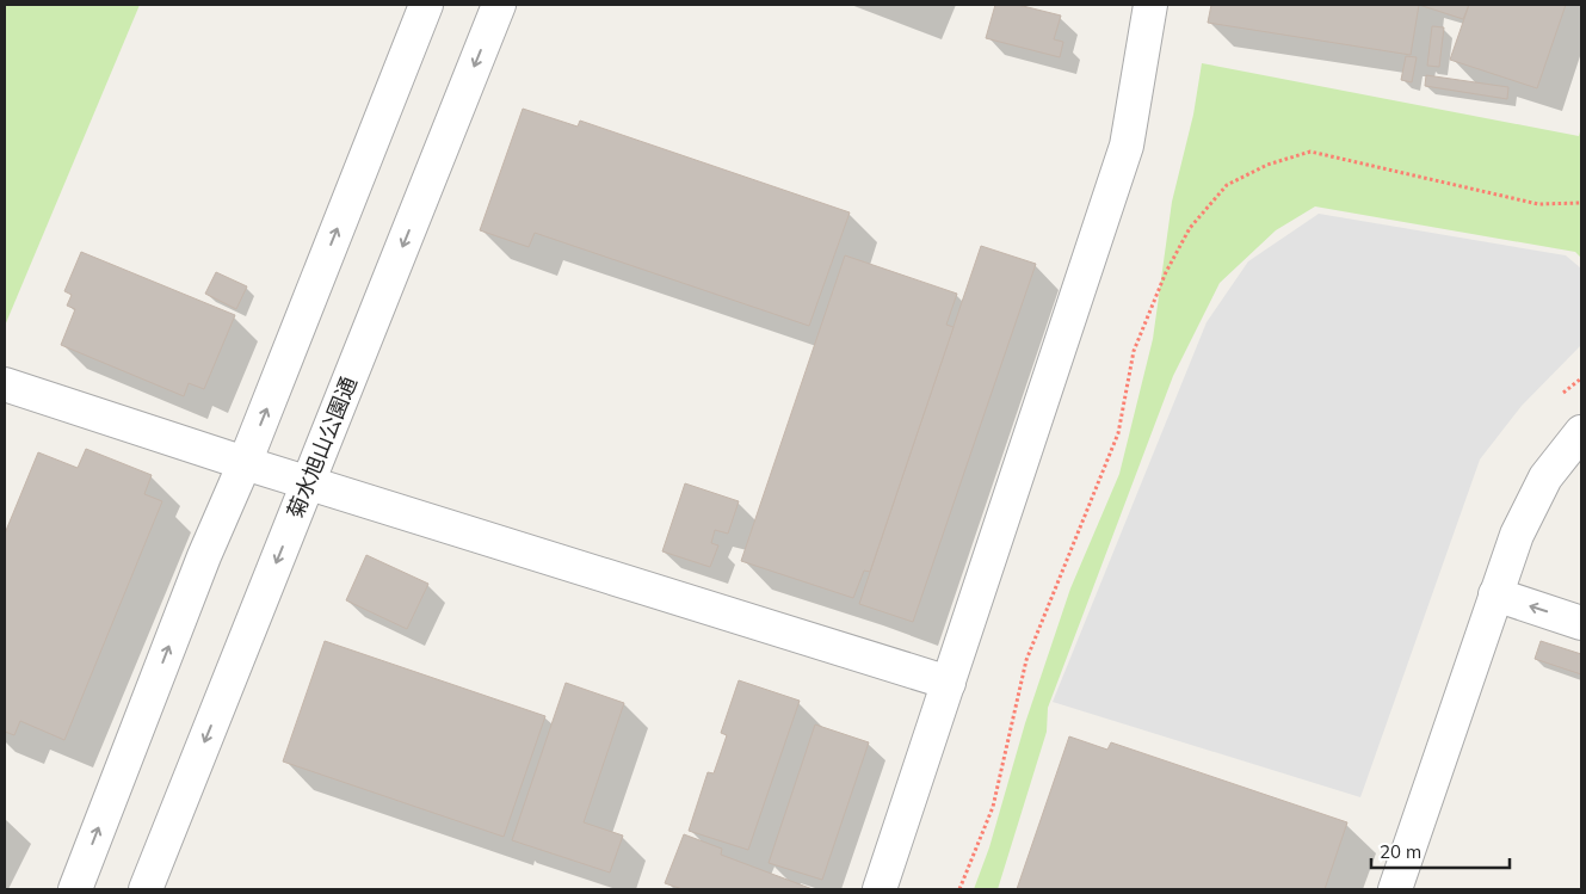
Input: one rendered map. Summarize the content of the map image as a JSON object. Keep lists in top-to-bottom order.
{
  "streets": {
    "street": ["菊水旭山公園通"]
  },
  "scale_bar": "20 m"
}
